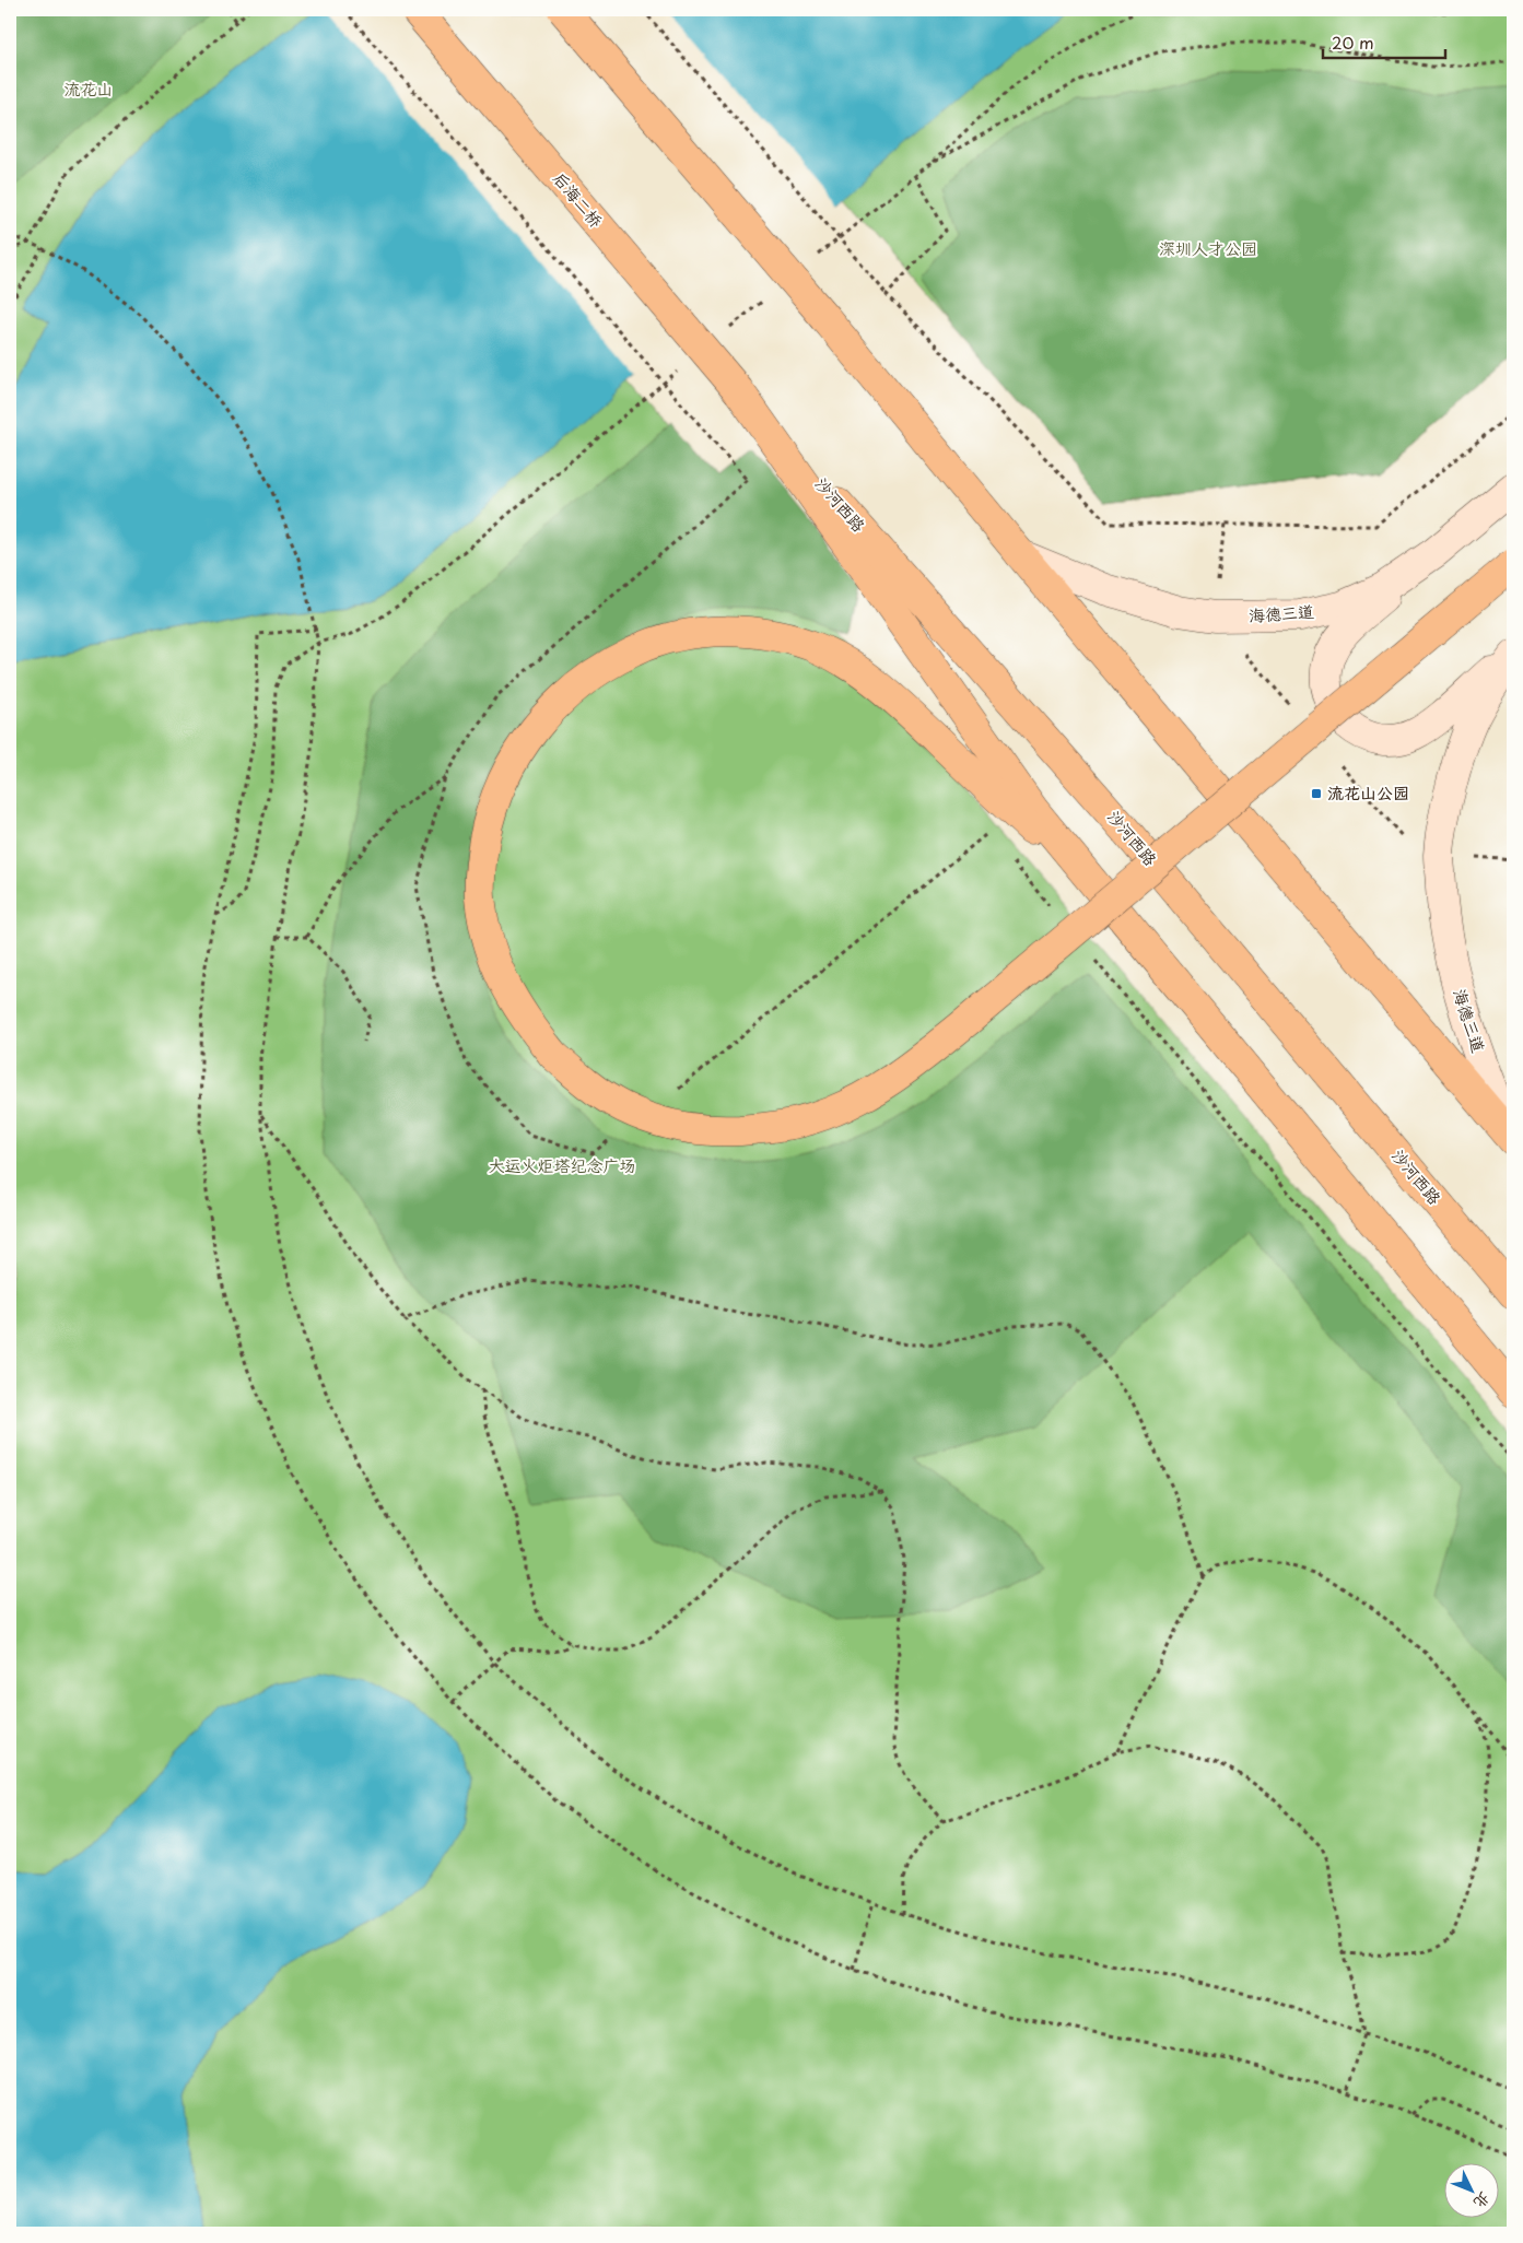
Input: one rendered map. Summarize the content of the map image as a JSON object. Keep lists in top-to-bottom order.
{
  "streets": {
    "main road": ["后海二桥", "沙河西路", "海德三道"]
  },
  "crossings": [
    ["后海二桥", "沙河西路"]
  ],
  "parks": ["流花山", "深圳人才公园", "大运火炬塔纪念广场"],
  "places": {
    "transit": ["流花山公园"]
  },
  "scale_bar": "20 m",
  "north": "bottom right"
}
